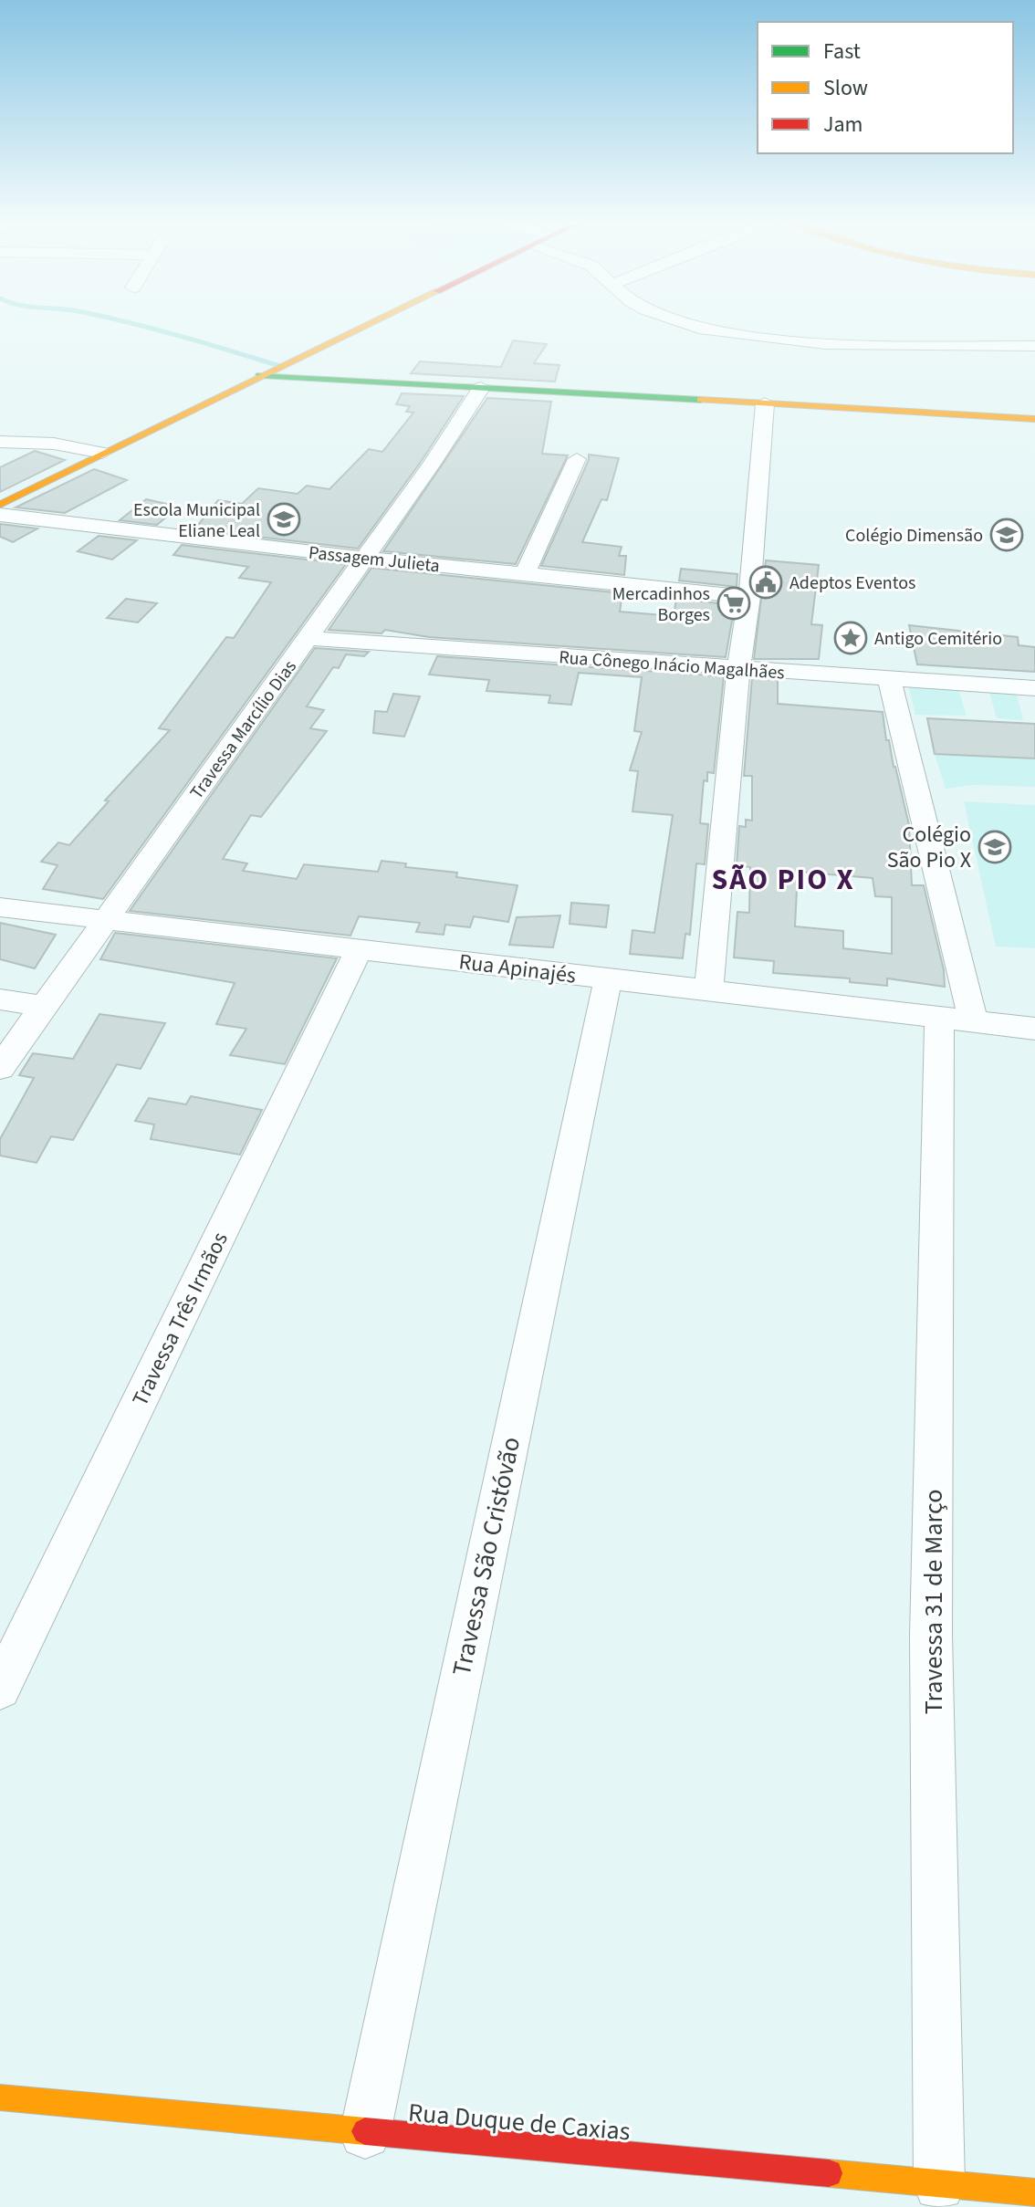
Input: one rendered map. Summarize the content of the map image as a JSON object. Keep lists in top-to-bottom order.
{
  "streets": {
    "street": [
      "Passagem Julieta",
      "Rua Cônego Inácio Magalhães",
      "Travessa Marcílio Dias",
      "Rua Apinajés",
      "Travessa Três Irmãos",
      "Travessa São Cristóvão",
      "Travessa 31 de Março",
      "Rua Duque de Caxias"
    ]
  },
  "crossings": [
    ["Passagem Julieta", "Travessa Marcílio Dias"],
    ["Rua Cônego Inácio Magalhães", "Travessa Marcílio Dias"],
    ["Rua Cônego Inácio Magalhães", "Travessa 31 de Março"],
    ["Travessa Marcílio Dias", "Rua Apinajés"],
    ["Rua Apinajés", "Travessa Três Irmãos"],
    ["Rua Apinajés", "Travessa São Cristóvão"],
    ["Rua Apinajés", "Travessa 31 de Março"],
    ["Travessa São Cristóvão", "Rua Duque de Caxias"],
    ["Travessa 31 de Março", "Rua Duque de Caxias"]
  ],
  "districts": ["SÃO PIO X"],
  "places": {
    "school or university": ["Escola Municipal Eliane Leal", "Colégio Dimensão", "Colégio São Pio X"],
    "public building": ["Adeptos Eventos"],
    "supermarket": ["Mercadinhos Borges"],
    "place": ["Antigo Cemitério"]
  },
  "legend": ["Fast", "Slow", "Jam"]
}
